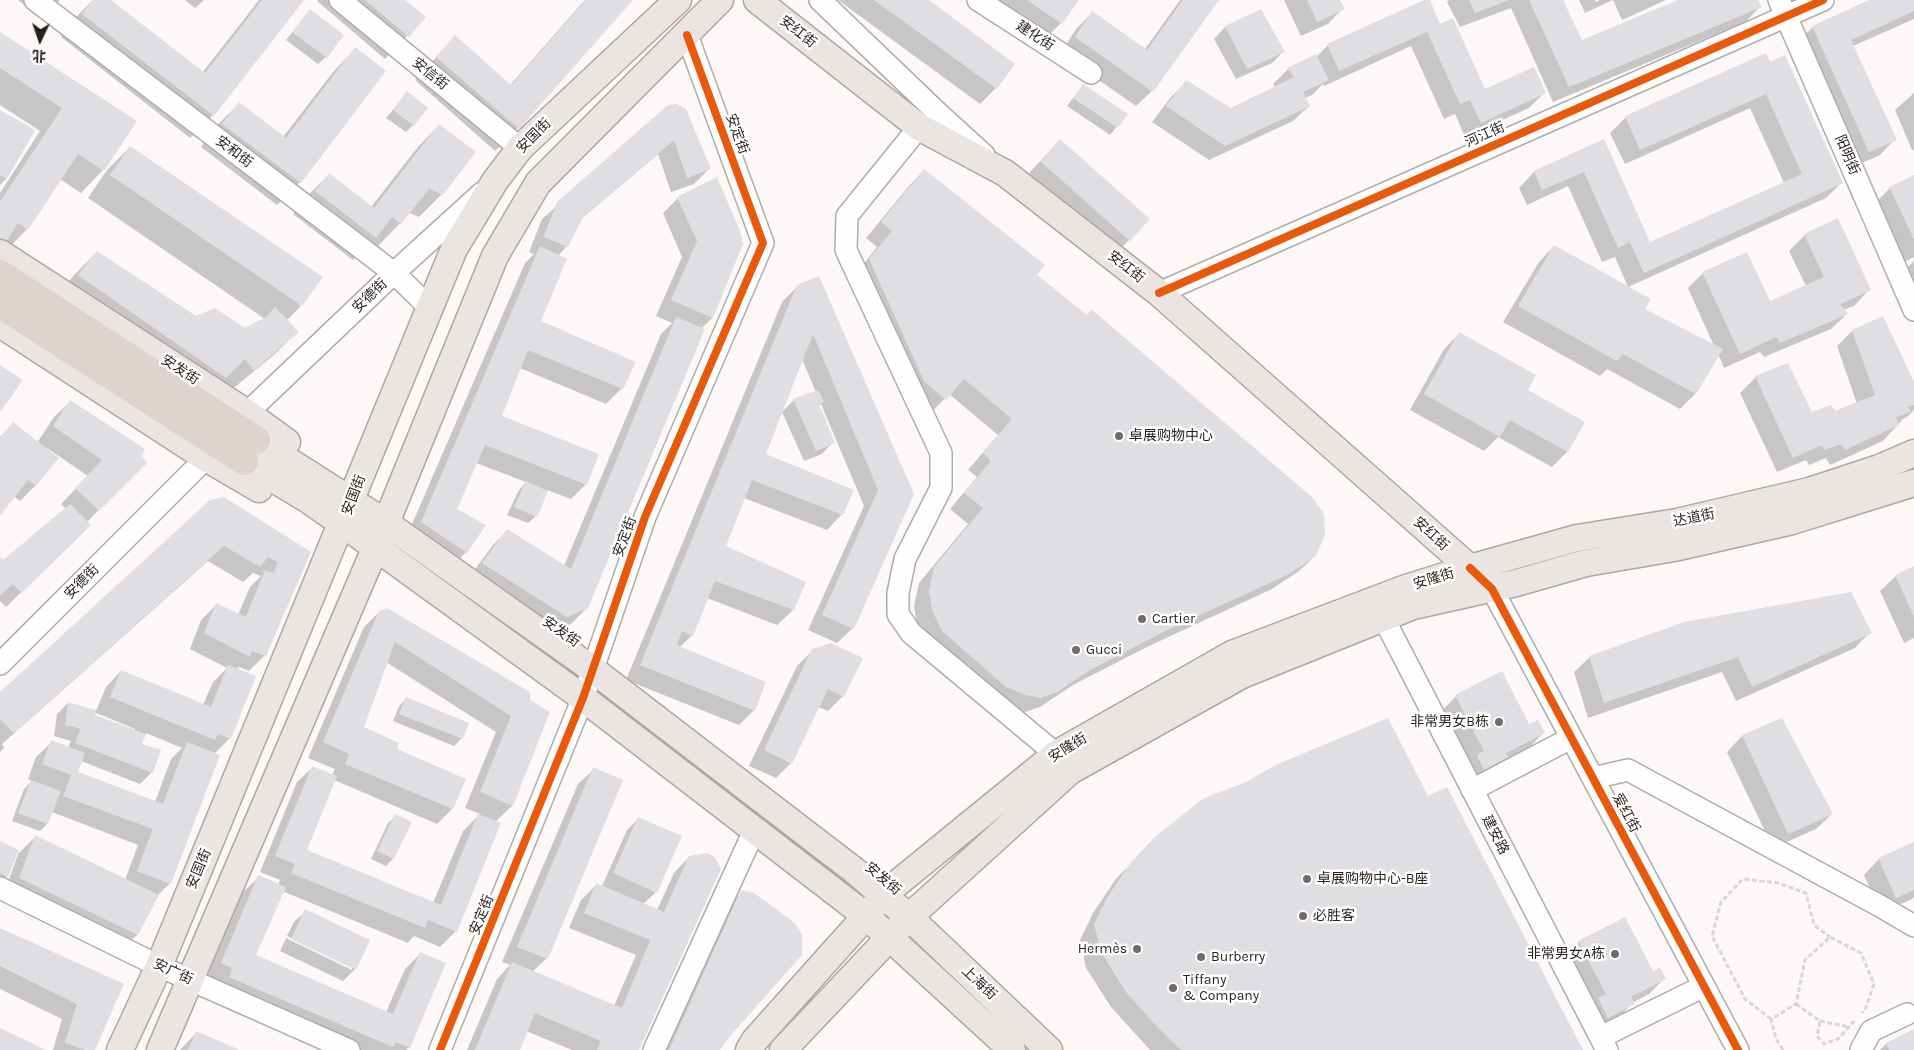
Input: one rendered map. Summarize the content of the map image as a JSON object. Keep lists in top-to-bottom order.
{
  "streets": {
    "highway": ["安发街"],
    "main road": [
      "安红街",
      "安国街",
      "达道街",
      "安隆街",
      "上海街"
    ],
    "street": [
      "建化街",
      "安信街",
      "安定街",
      "河江街",
      "安和街",
      "阳明街",
      "安德街",
      "爱红街",
      "建安路",
      "安广街"
    ]
  },
  "crossings": [
    ["安红街", "河江街"],
    ["安红街", "达道街"],
    ["安红街", "安隆街"],
    ["安红街", "爱红街"],
    ["安信街", "安国街"],
    ["安定街", "安发街"],
    ["河江街", "阳明街"],
    ["安国街", "安和街"],
    ["安国街", "安德街"],
    ["安国街", "安发街"],
    ["安国街", "安广街"],
    ["安和街", "安德街"],
    ["安德街", "安发街"],
    ["安发街", "安隆街"],
    ["安发街", "上海街"],
    ["达道街", "安隆街"],
    ["达道街", "爱红街"],
    ["安隆街", "爱红街"],
    ["安隆街", "建安路"],
    ["安隆街", "上海街"]
  ],
  "places": [
    "卓展购物中心",
    "Cartier",
    "Gucci",
    "非常男女B栋",
    "卓展购物中心-B座",
    "必胜客",
    "Hermès",
    "非常男女A栋",
    "Burberry",
    "Tiffany & Company"
  ],
  "north": "bottom"
}
